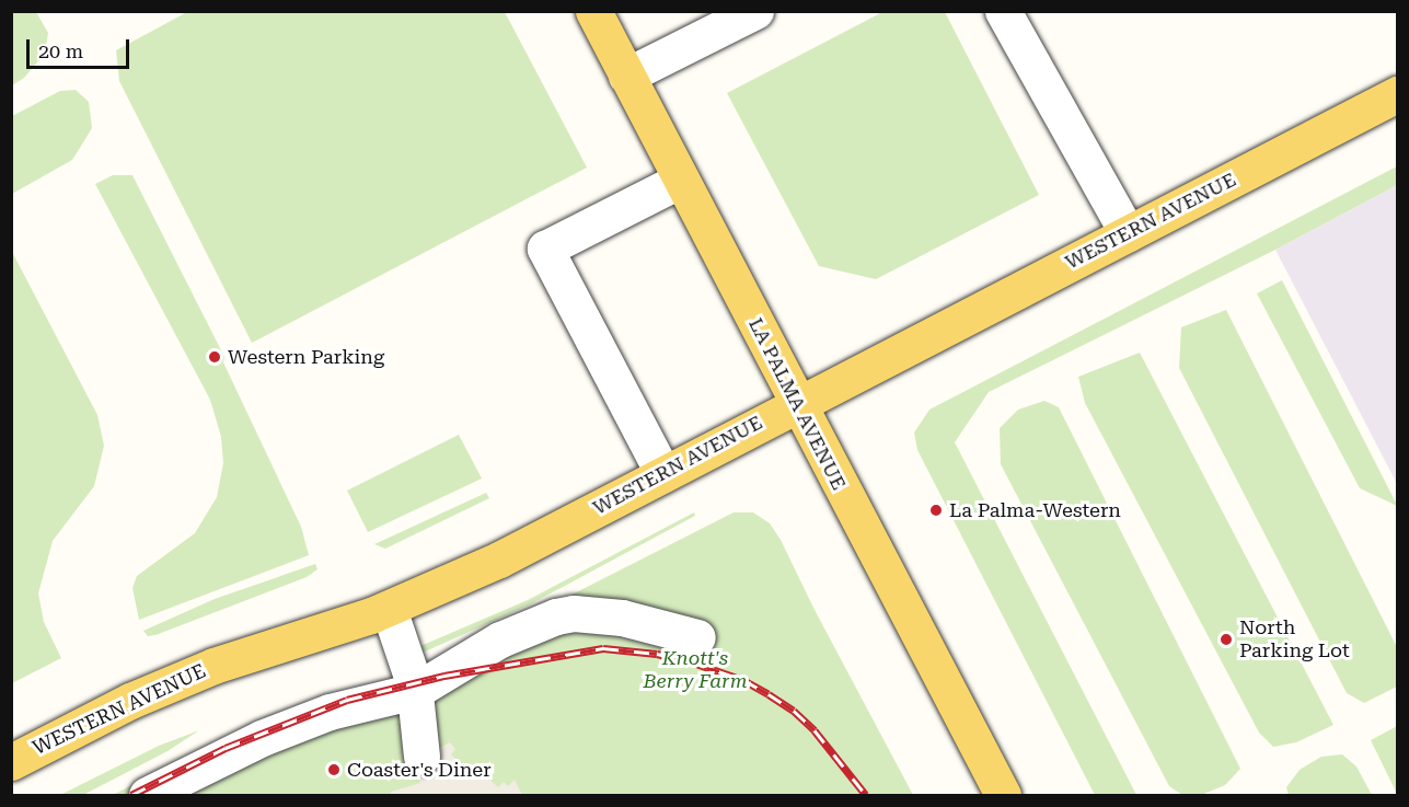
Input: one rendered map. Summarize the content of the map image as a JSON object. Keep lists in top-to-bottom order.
{
  "streets": {
    "main road": ["WESTERN AVENUE", "LA PALMA AVENUE"]
  },
  "crossings": [
    ["WESTERN AVENUE", "LA PALMA AVENUE"]
  ],
  "parks": ["Knott's Berry Farm"],
  "places": [
    "Western Parking",
    "La Palma-Western",
    "North Parking Lot",
    "Coaster's Diner"
  ],
  "scale_bar": "20 m"
}
